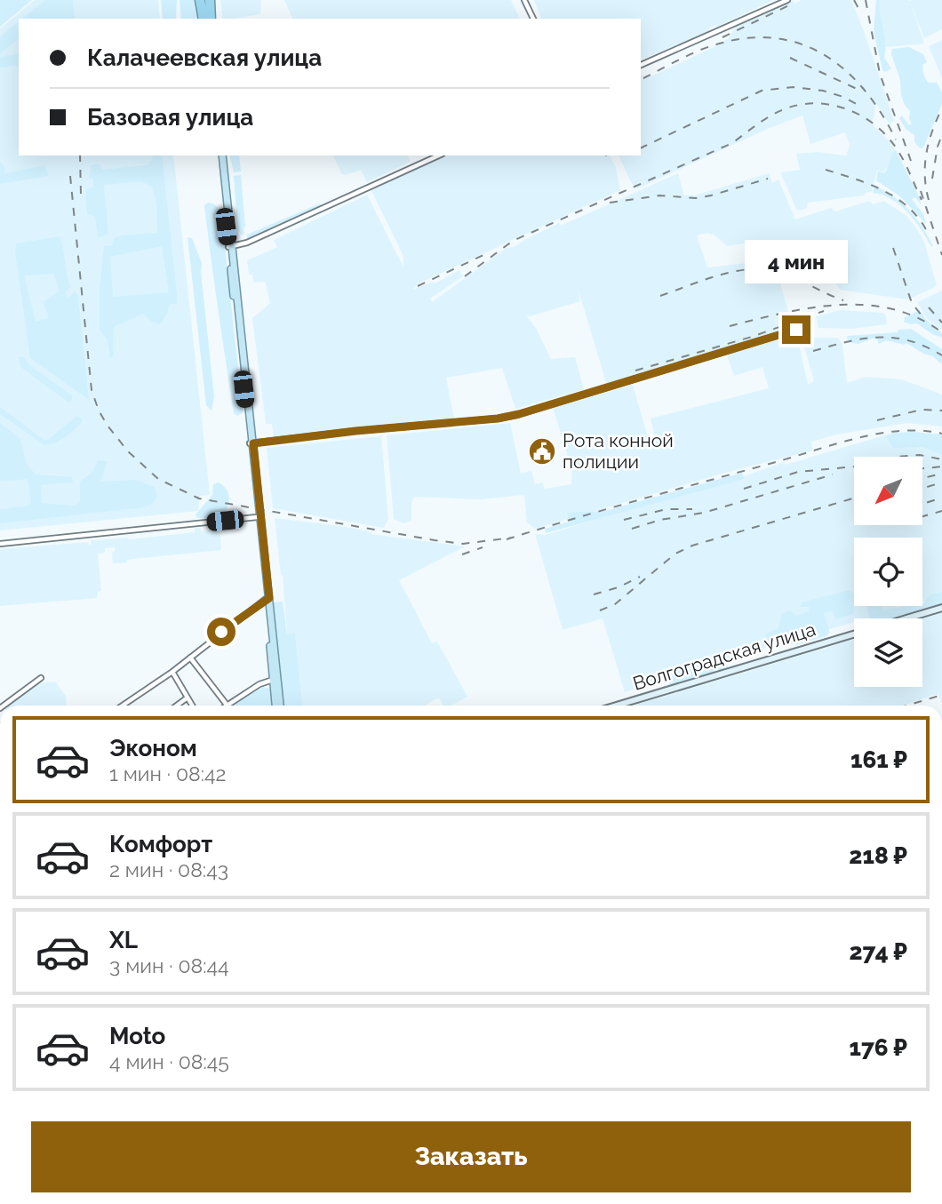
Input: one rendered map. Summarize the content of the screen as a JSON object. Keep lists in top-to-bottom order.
{
  "streets": {
    "main road": ["Волгоградская улица"]
  },
  "places": {
    "public building": ["Рота конной полиции"]
  },
  "north": "bottom left",
  "page": {
    "banner": ["Калачеевская улица", "Базовая улица"],
    "bubble": "4 мин",
    "list": [
      {
        "name": "Эконом",
        "note": "1 мин · 08:42",
        "value": "161 ₽"
      },
      {
        "name": "Комфорт",
        "note": "2 мин · 08:43",
        "value": "218 ₽"
      },
      {
        "name": "XL",
        "note": "3 мин · 08:44",
        "value": "274 ₽"
      },
      {
        "name": "Moto",
        "note": "4 мин · 08:45",
        "value": "176 ₽"
      }
    ],
    "buttons": "Заказать"
  }
}
